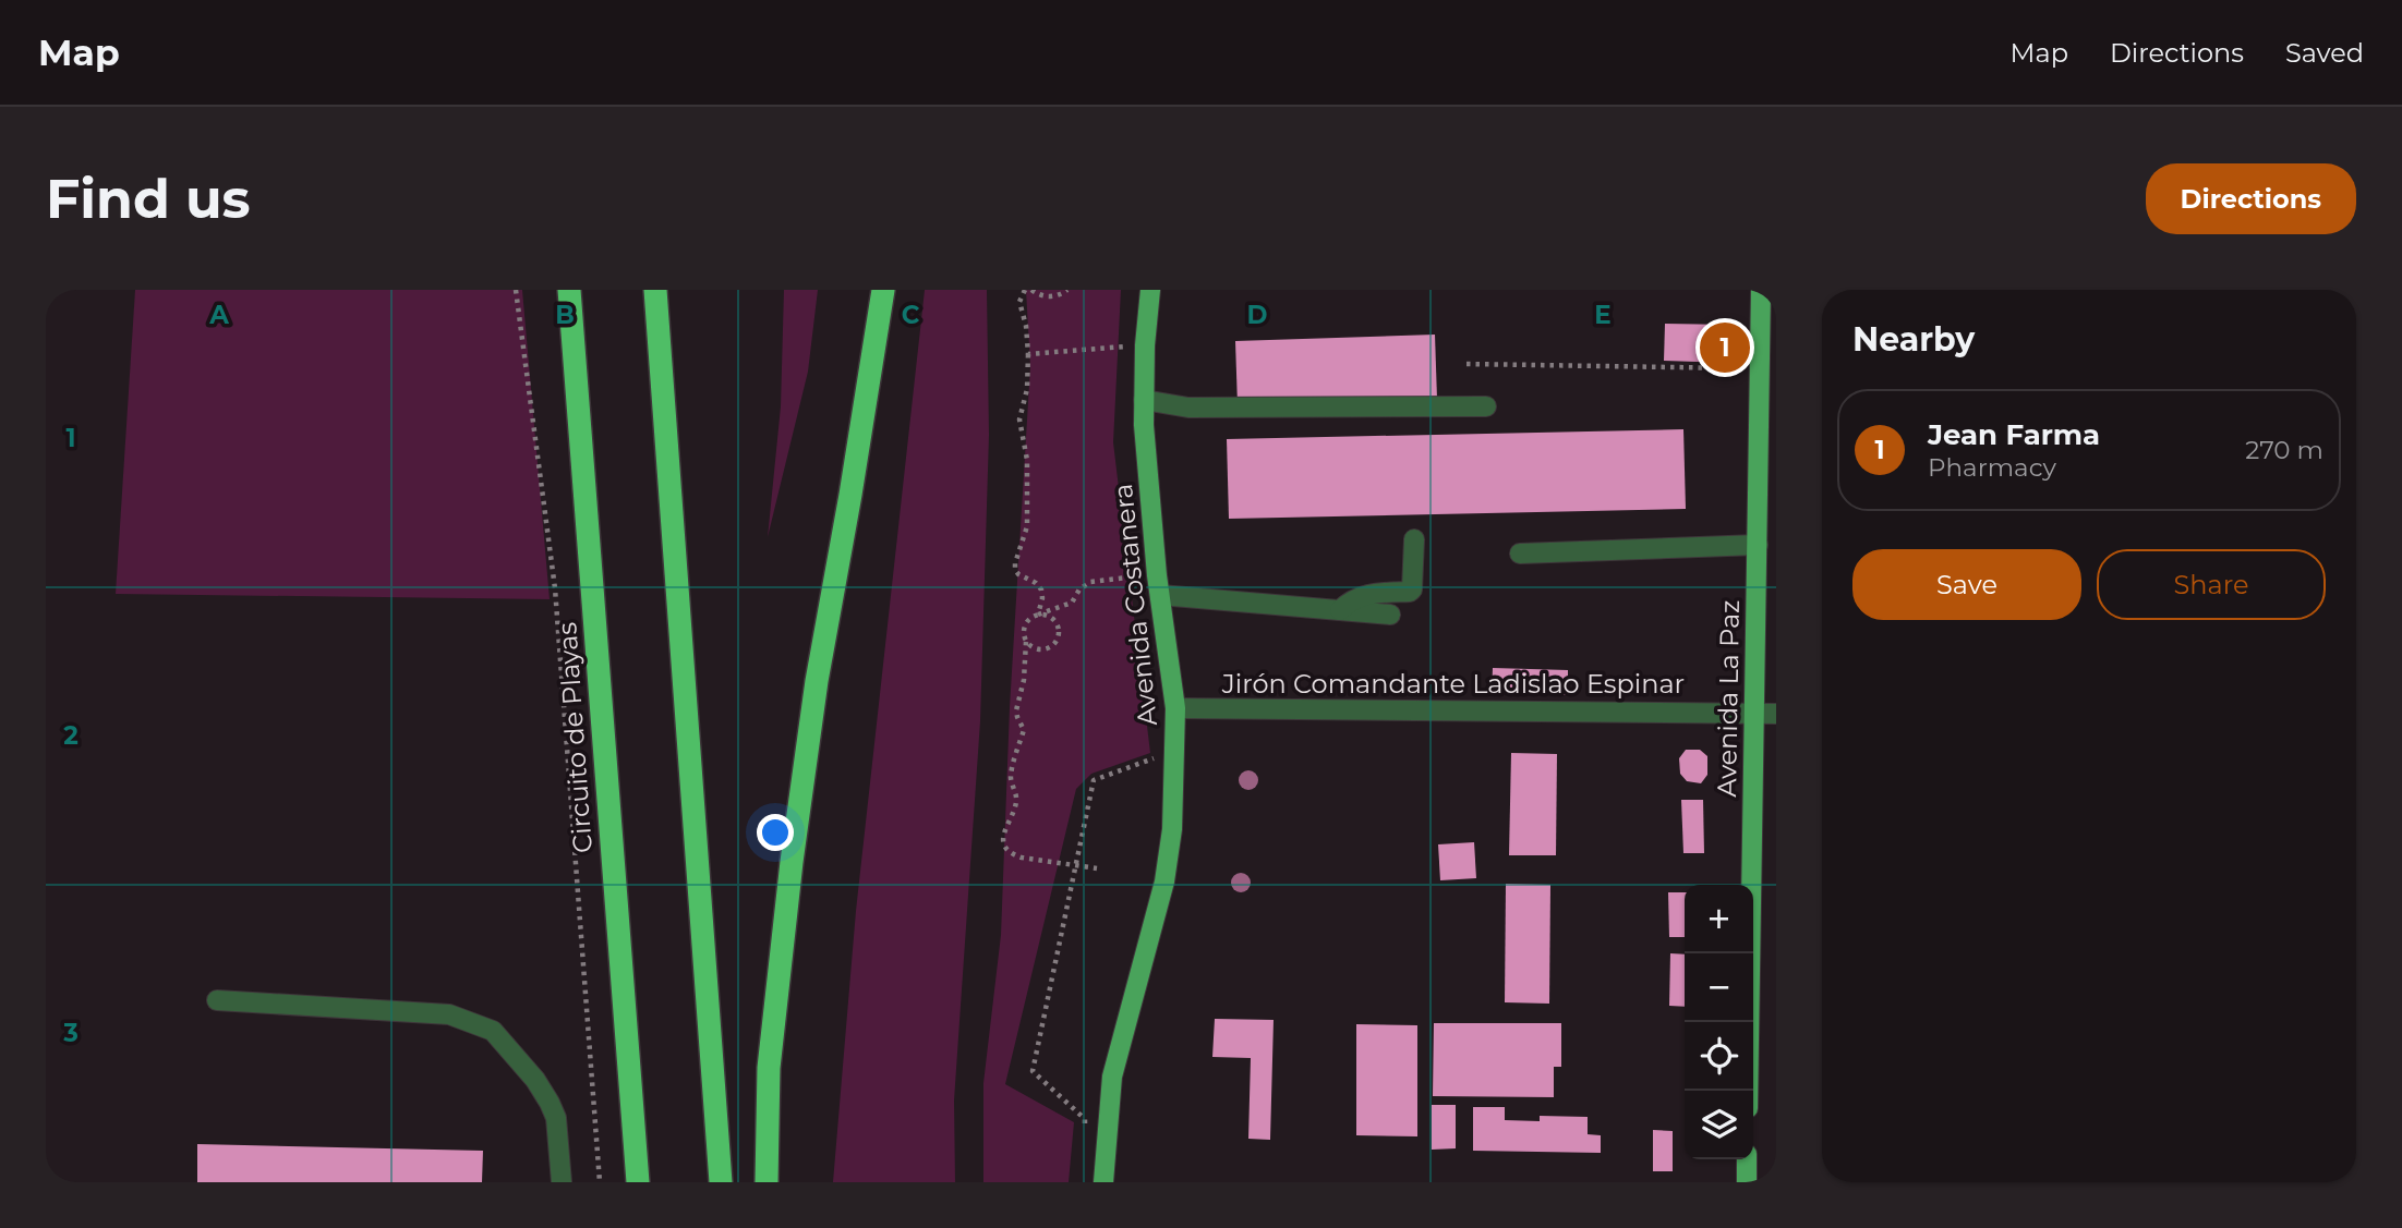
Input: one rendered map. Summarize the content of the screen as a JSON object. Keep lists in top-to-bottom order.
{
  "streets": {
    "highway": ["Circuito de Playas"],
    "main road": ["Avenida Costanera", "Avenida La Paz"],
    "street": ["Jirón Comandante Ladislao Espinar"]
  },
  "crossings": [
    ["Avenida Costanera", "Jirón Comandante Ladislao Espinar"],
    ["Jirón Comandante Ladislao Espinar", "Avenida La Paz"]
  ],
  "page": {
    "header": "Map",
    "nav": ["Map", "Directions", "Saved"],
    "buttons": [
      "Directions",
      ["Save", "Share"]
    ],
    "title": "Find us",
    "heading": "Nearby",
    "pins": "1",
    "list": [
      {
        "mark": "1",
        "name": "Jean Farma",
        "note": "Pharmacy",
        "value": "270 m"
      }
    ],
    "map_buttons": ["+", "−"]
  },
  "grid": {
    "columns": [
      "A",
      "B",
      "C",
      "D",
      "E"
    ],
    "rows": ["1", "2", "3"]
  }
}
